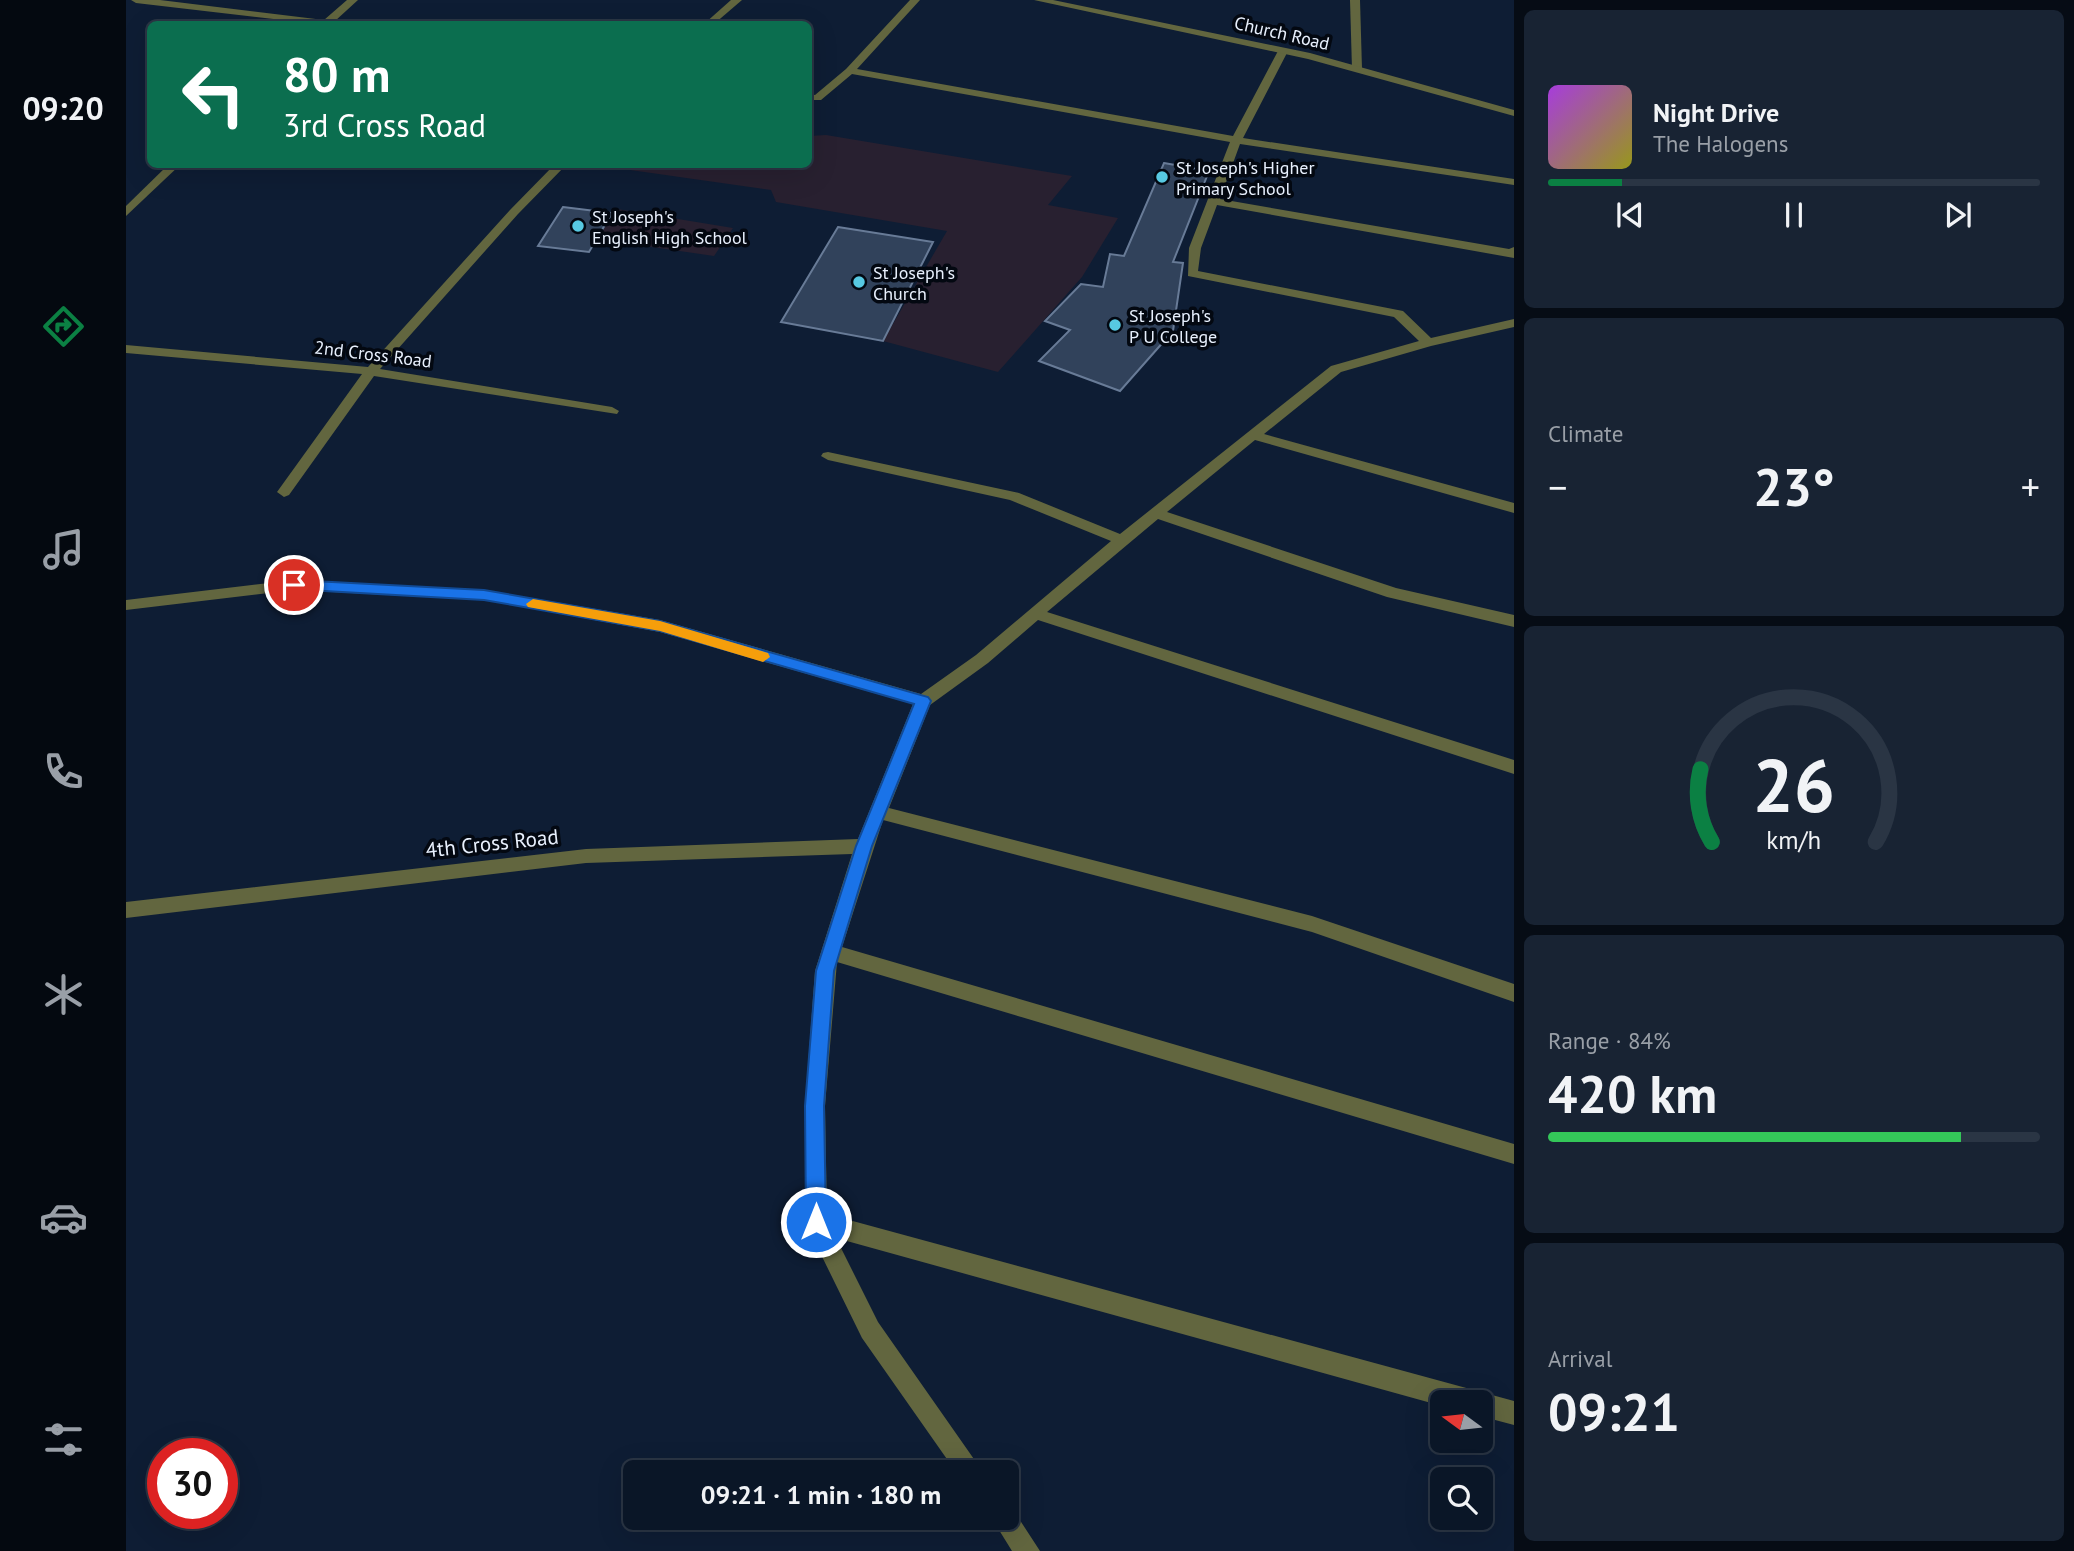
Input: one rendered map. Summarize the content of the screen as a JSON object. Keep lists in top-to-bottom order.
{
  "streets": {
    "street": ["Church Road", "2nd Cross Road", "4th Cross Road"]
  },
  "places": [
    "St Joseph's Higher Primary School",
    "St Joseph's English High School",
    "St Joseph's Church",
    "St Joseph's P U College"
  ],
  "north": "left",
  "page": {
    "tabs": "09:20",
    "turn": ["80 m", "3rd Cross Road"],
    "song": ["Night Drive", "The Halogens"],
    "tile": [
      "Climate",
      ["Range · 84%", "420 km"],
      ["Arrival", "09:21"]
    ],
    "heat": ["−", "23°", "+"],
    "limit": "30",
    "trip": "09:21 · 1 min · 180 m",
    "gauge": ["26", "km/h"]
  }
}
